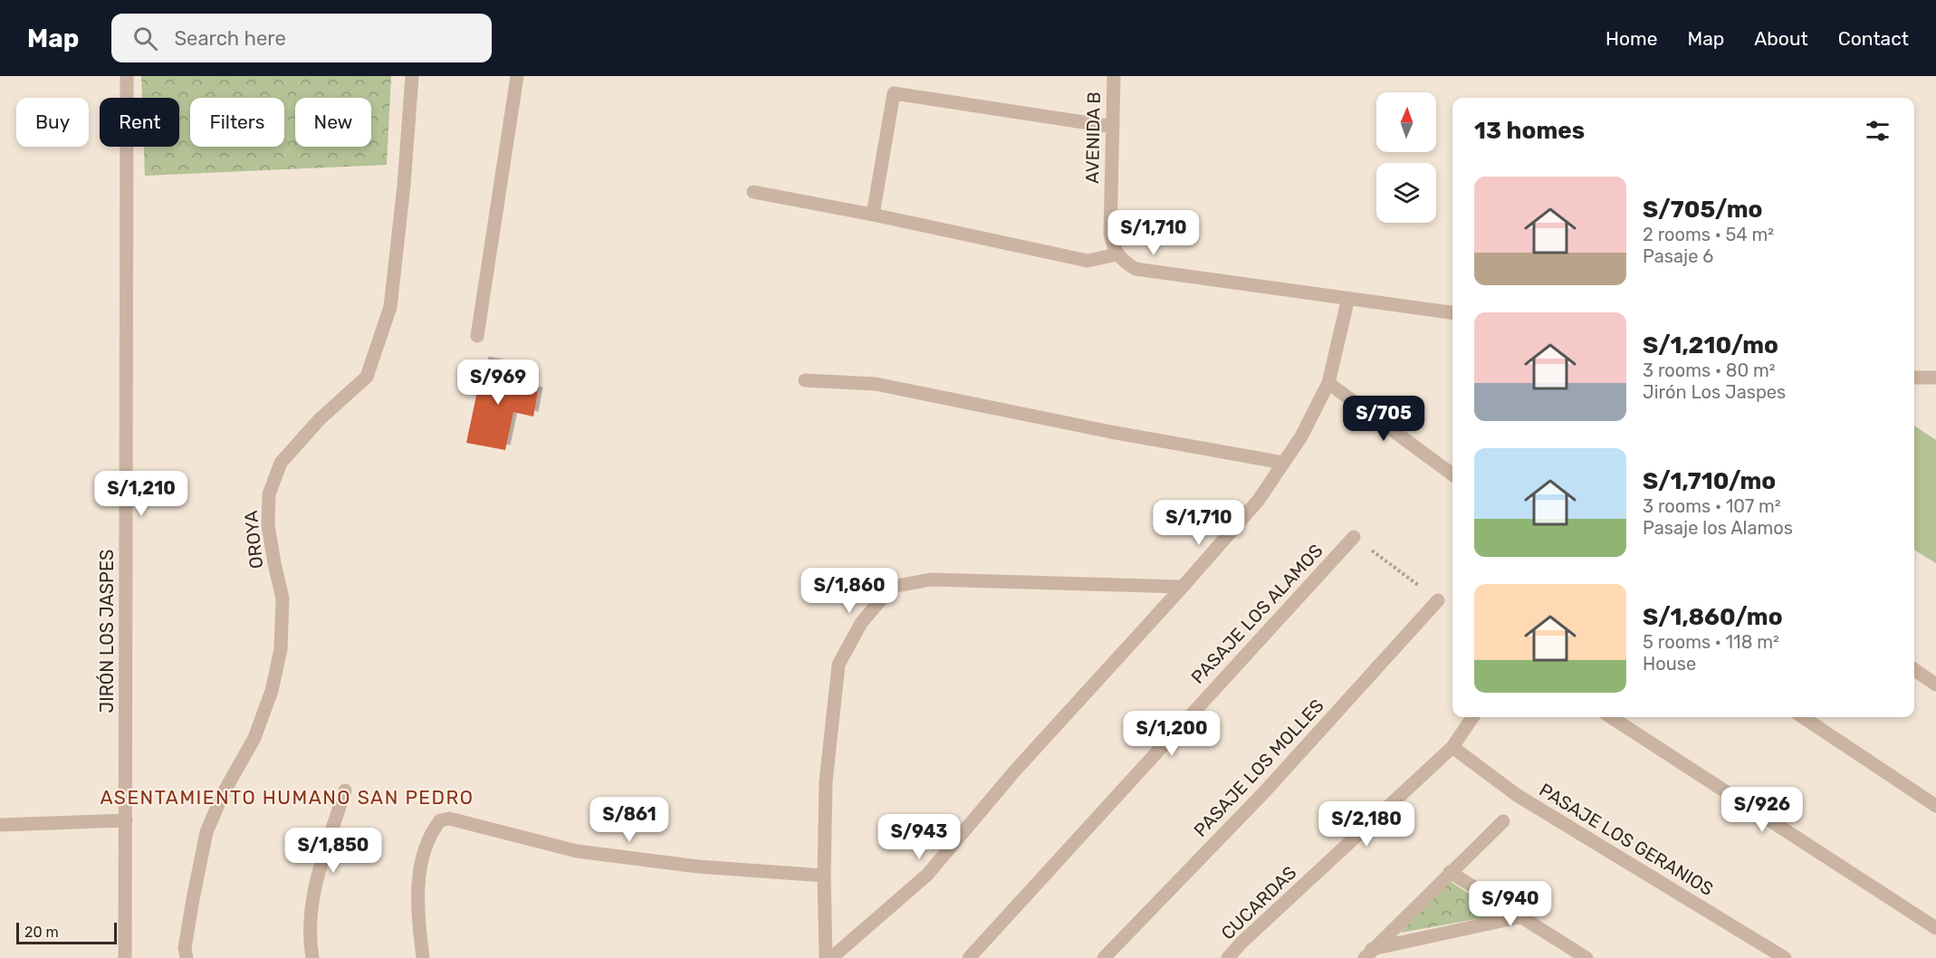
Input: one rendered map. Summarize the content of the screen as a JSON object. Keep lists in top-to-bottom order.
{
  "streets": {
    "street": [
      "AVENIDA B",
      "OROYA",
      "PASAJE LOS ALAMOS",
      "JIRÓN LOS JASPES",
      "PASAJE LOS MOLLES",
      "PASAJE LOS GERANIOS",
      "CUCARDAS"
    ]
  },
  "crossings": [
    ["PASAJE LOS GERANIOS", "CUCARDAS"]
  ],
  "districts": ["ASENTAMIENTO HUMANO SAN PEDRO"],
  "scale_bar": "20 m",
  "north": "top",
  "page": {
    "header": "Map",
    "search": "Search here",
    "nav": [
      "Home",
      "Map",
      "About",
      "Contact"
    ],
    "chip": [
      "Buy",
      "Rent",
      "Filters",
      "New"
    ],
    "heading": "13 homes",
    "list": [
      {
        "name": "S/705/mo",
        "note": "2 rooms · 54 m² · Pasaje 6"
      },
      {
        "name": "S/1,210/mo",
        "note": "3 rooms · 80 m² · Jirón Los Jaspes"
      },
      {
        "name": "S/1,710/mo",
        "note": "3 rooms · 107 m² · Pasaje los Alamos"
      },
      {
        "name": "S/1,860/mo",
        "note": "5 rooms · 118 m² · House"
      }
    ],
    "price": [
      "S/1,710",
      "S/969",
      "S/705",
      "S/1,210",
      "S/1,710",
      "S/1,860",
      "S/1,200",
      "S/926",
      "S/861",
      "S/2,180",
      "S/943",
      "S/1,850",
      "S/940"
    ],
    "scale": "20 m"
  }
}
